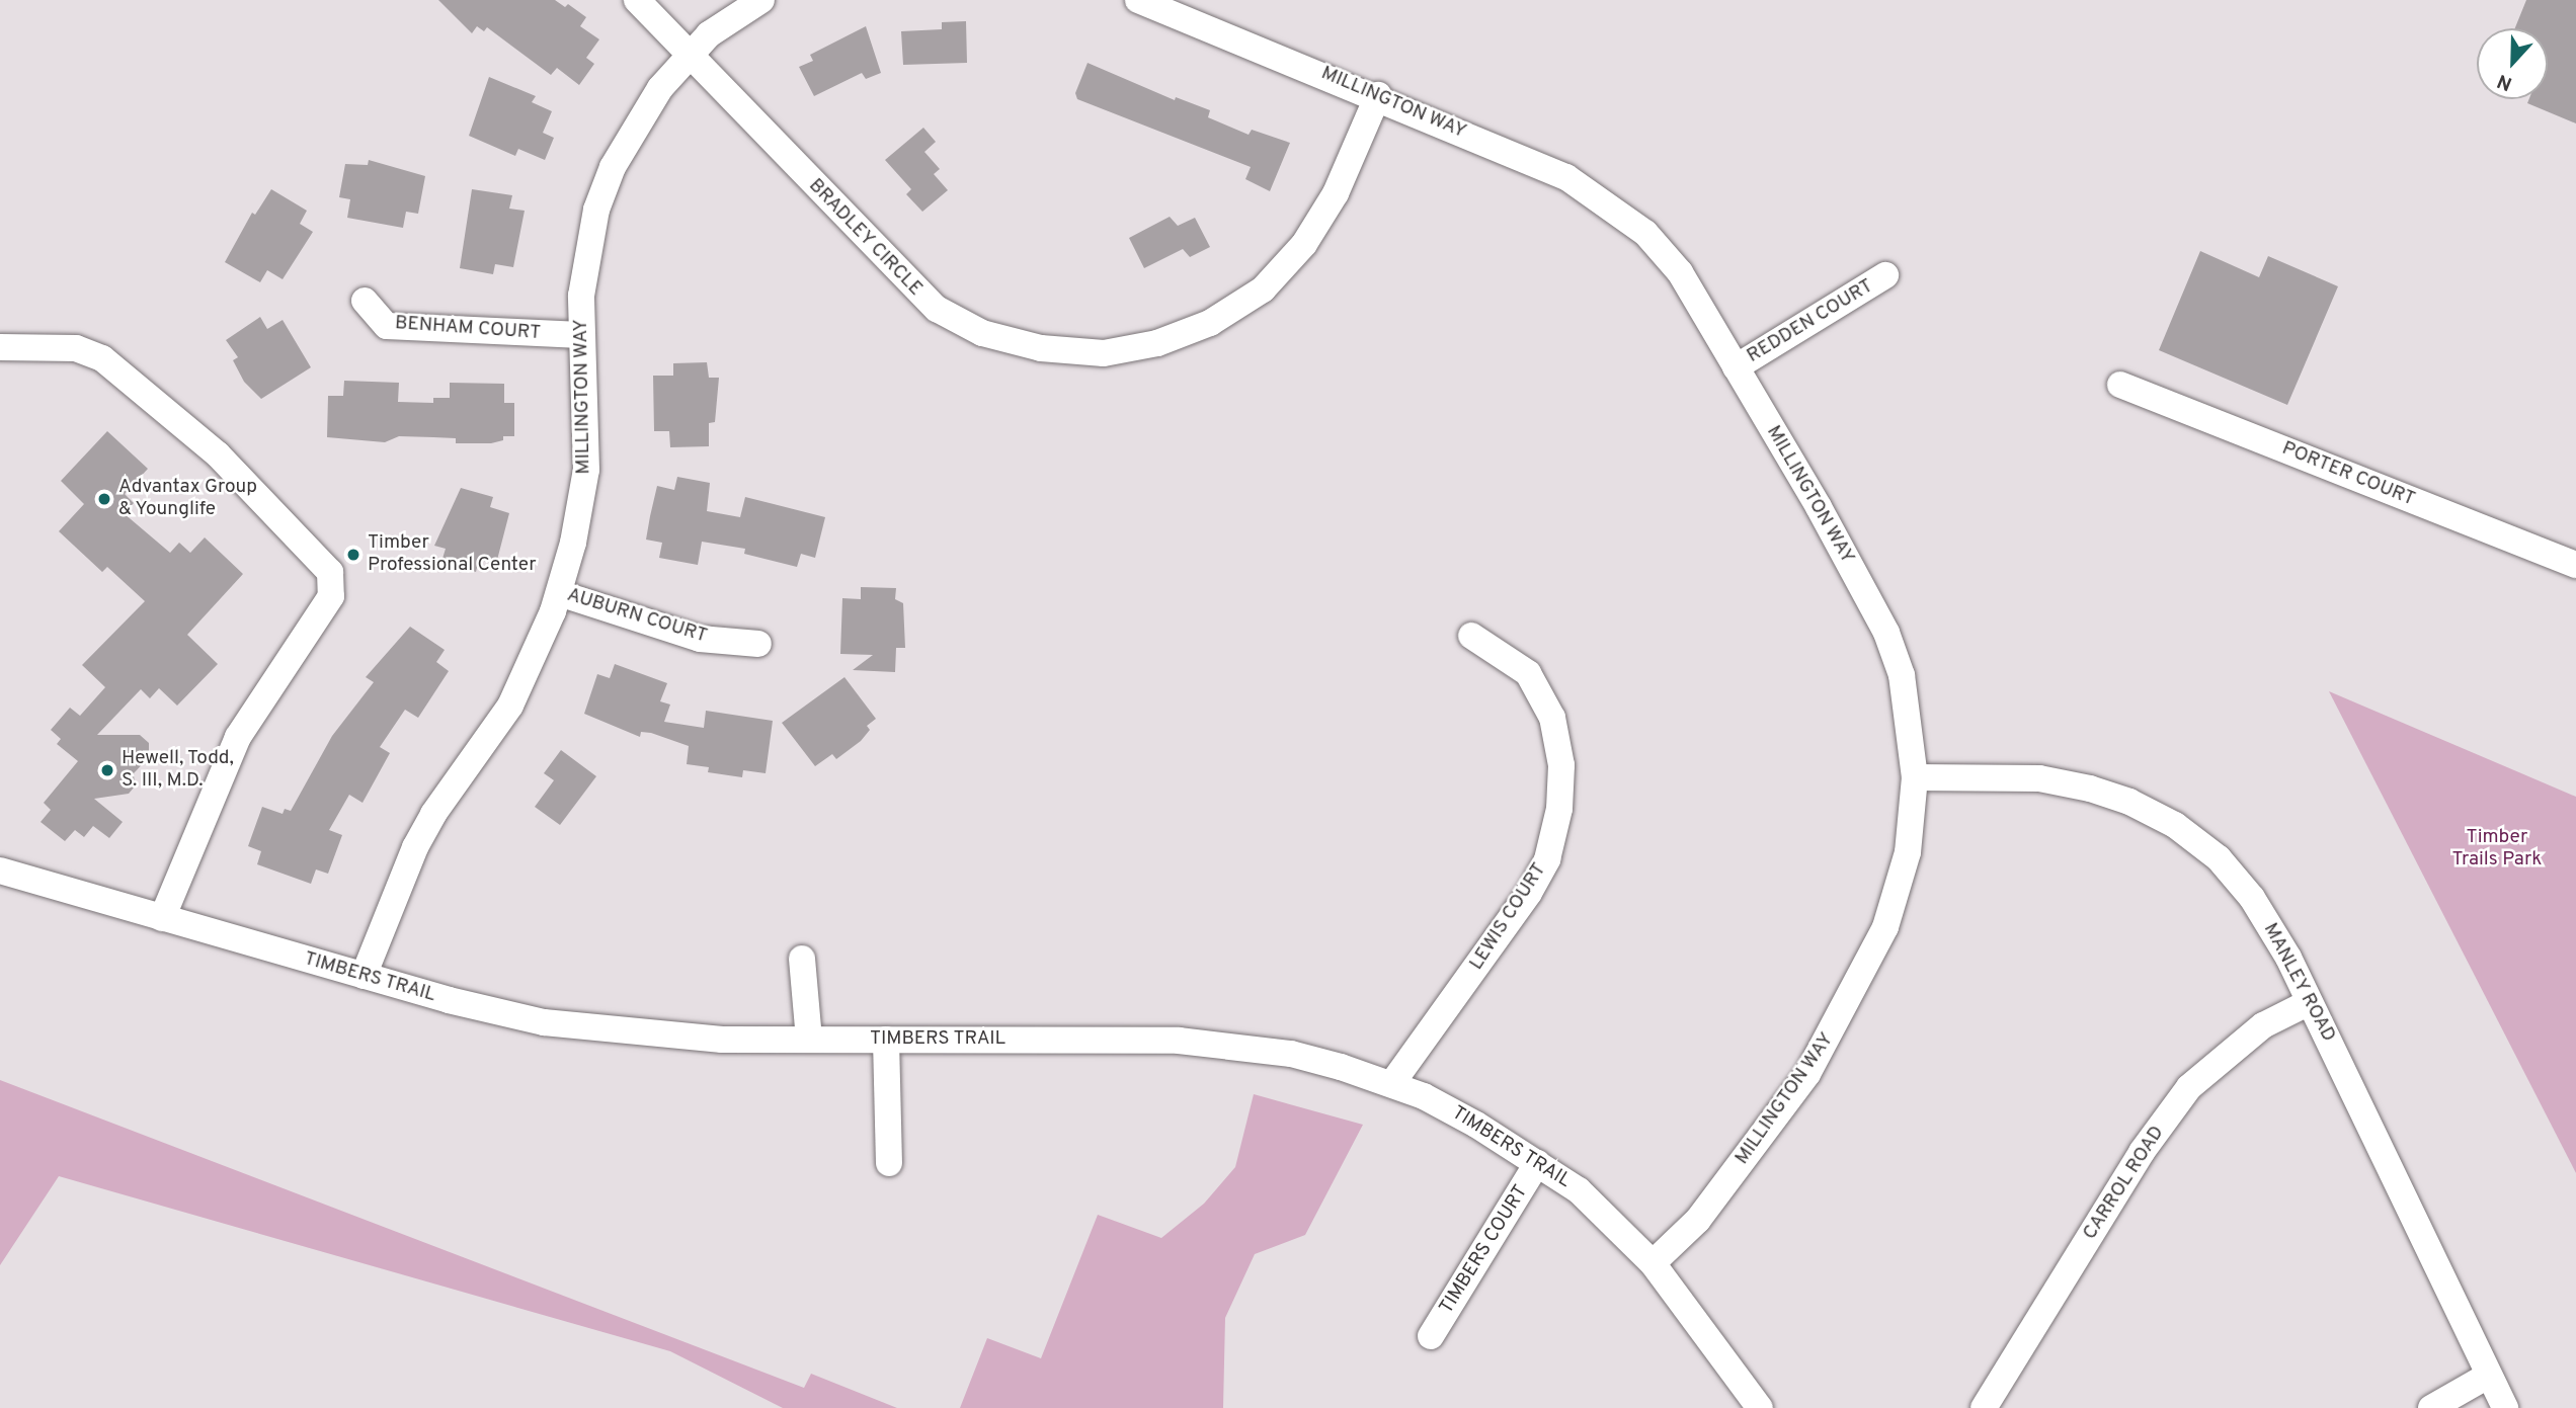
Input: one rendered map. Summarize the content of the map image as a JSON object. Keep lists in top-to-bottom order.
{
  "streets": {
    "street": [
      "MILLINGTON WAY",
      "BRADLEY CIRCLE",
      "REDDEN COURT",
      "BENHAM COURT",
      "PORTER COURT",
      "AUBURN COURT",
      "LEWIS COURT",
      "TIMBERS TRAIL",
      "MANLEY ROAD",
      "CARROL ROAD",
      "TIMBERS COURT"
    ]
  },
  "crossings": [
    ["MILLINGTON WAY", "BRADLEY CIRCLE"],
    ["MILLINGTON WAY", "REDDEN COURT"],
    ["MILLINGTON WAY", "BENHAM COURT"],
    ["MILLINGTON WAY", "AUBURN COURT"],
    ["MILLINGTON WAY", "TIMBERS TRAIL"],
    ["MILLINGTON WAY", "MANLEY ROAD"],
    ["LEWIS COURT", "TIMBERS TRAIL"],
    ["TIMBERS TRAIL", "TIMBERS COURT"],
    ["MANLEY ROAD", "CARROL ROAD"]
  ],
  "parks": ["Timber Trails Park"],
  "places": ["Advantax Group & Younglife", "Timber Professional Center", "Hewell, Todd, S. III, M.D."],
  "north": "bottom"
}
